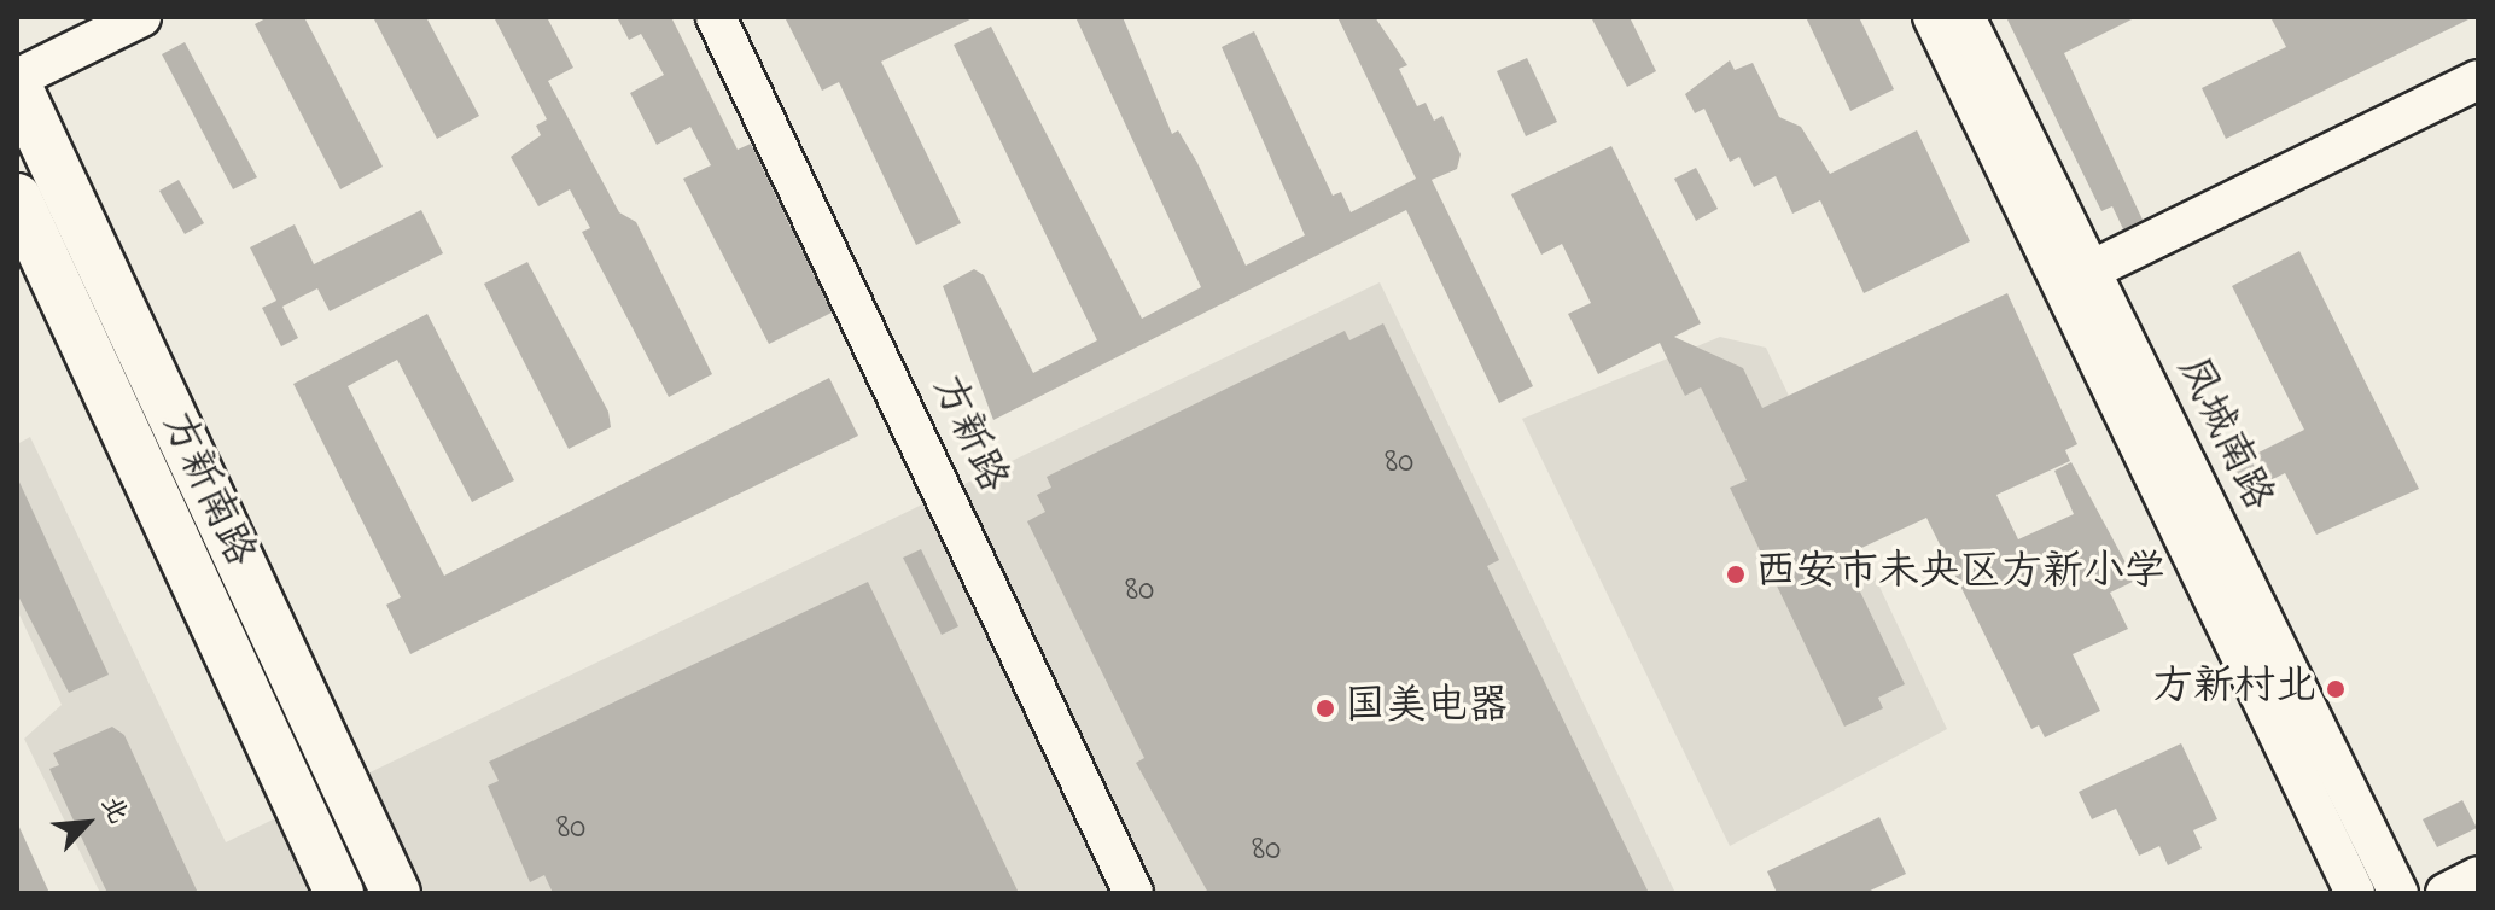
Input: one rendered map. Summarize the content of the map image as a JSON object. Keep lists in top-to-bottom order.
{
  "streets": {
    "main road": ["方新南路"],
    "street": ["方新路", "凤城南路"]
  },
  "places": ["西安市未央区方新小学", "方新村北", "国美电器"],
  "house_numbers": [
    "80",
    "80",
    "80",
    "80"
  ],
  "north": "top right"
}
